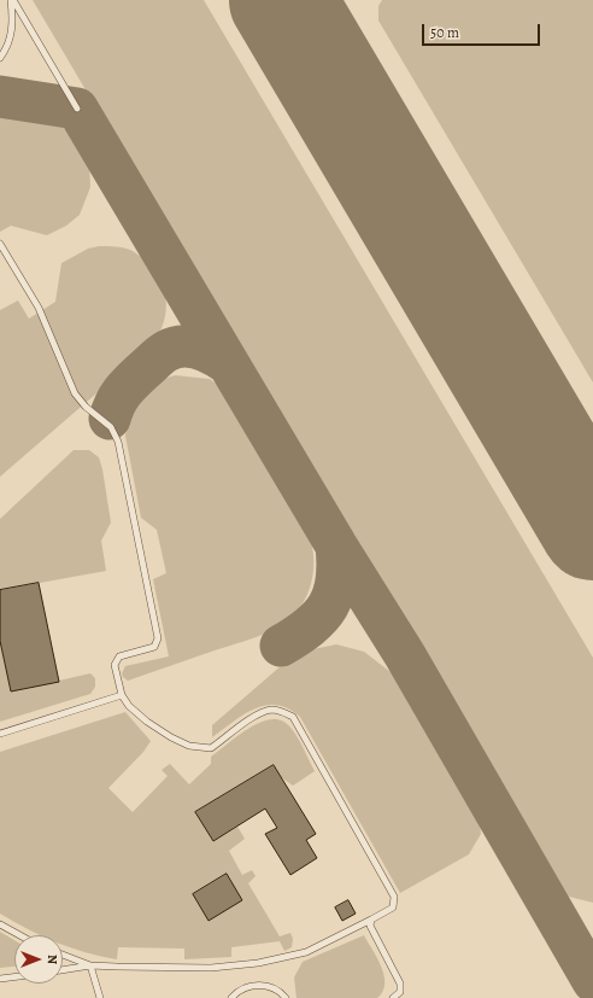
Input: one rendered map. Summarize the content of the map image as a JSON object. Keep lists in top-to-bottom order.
{
  "scale_bar": "50 m",
  "north": "right"
}
